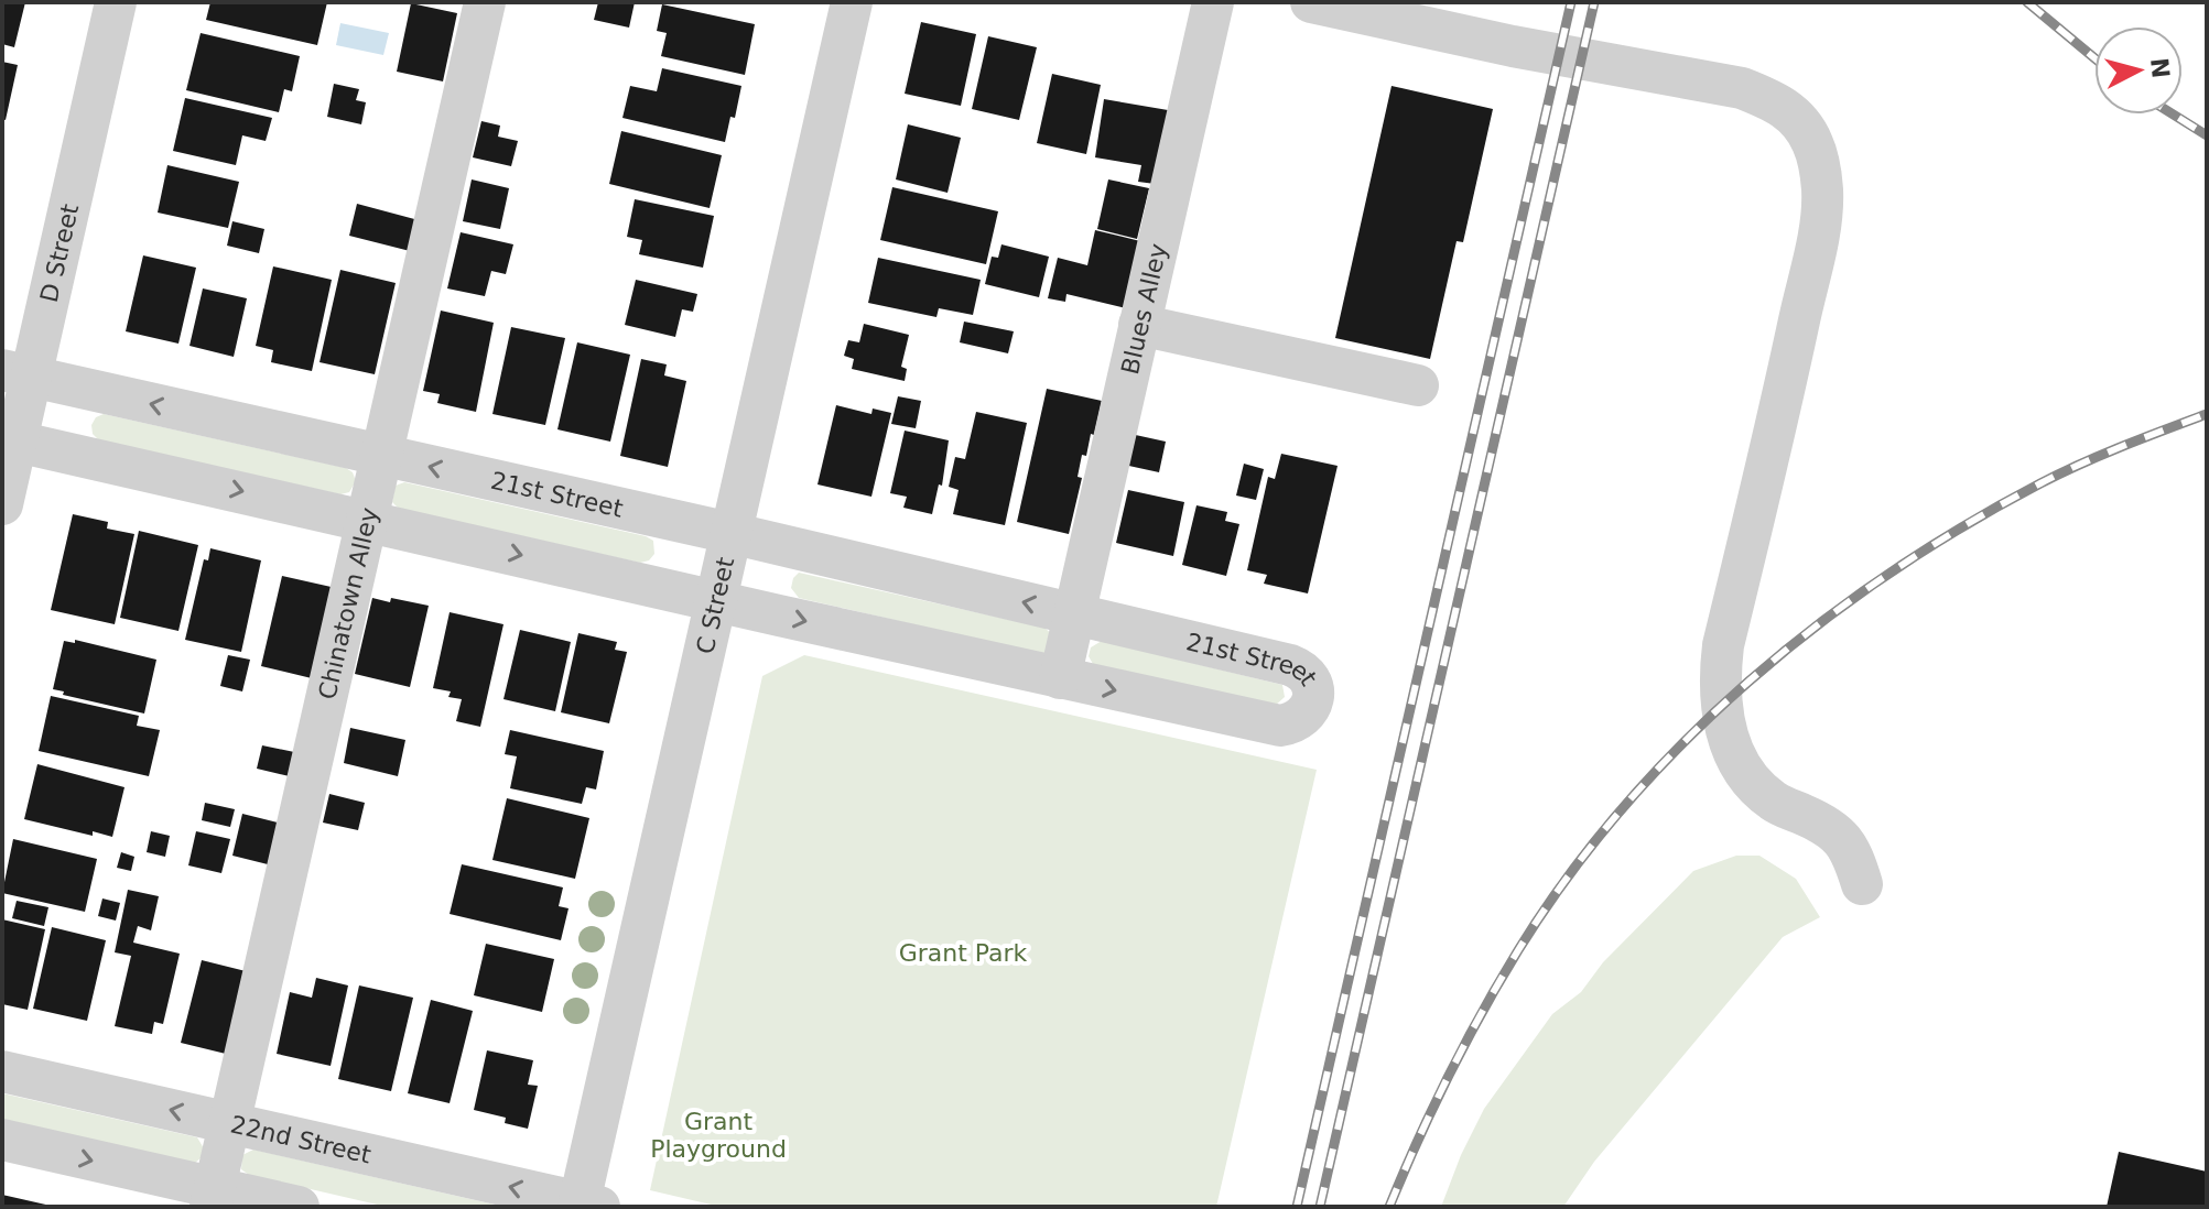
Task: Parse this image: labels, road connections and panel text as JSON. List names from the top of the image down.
{
  "streets": {
    "street": [
      "D Street",
      "Blues Alley",
      "21st Street",
      "Chinatown Alley",
      "C Street",
      "22nd Street"
    ]
  },
  "crossings": [
    ["D Street", "21st Street"],
    ["Blues Alley", "21st Street"],
    ["21st Street", "Chinatown Alley"],
    ["21st Street", "C Street"],
    ["Chinatown Alley", "22nd Street"],
    ["C Street", "22nd Street"]
  ],
  "parks": ["Grant Park", "Grant Playground"],
  "north": "right"
}
